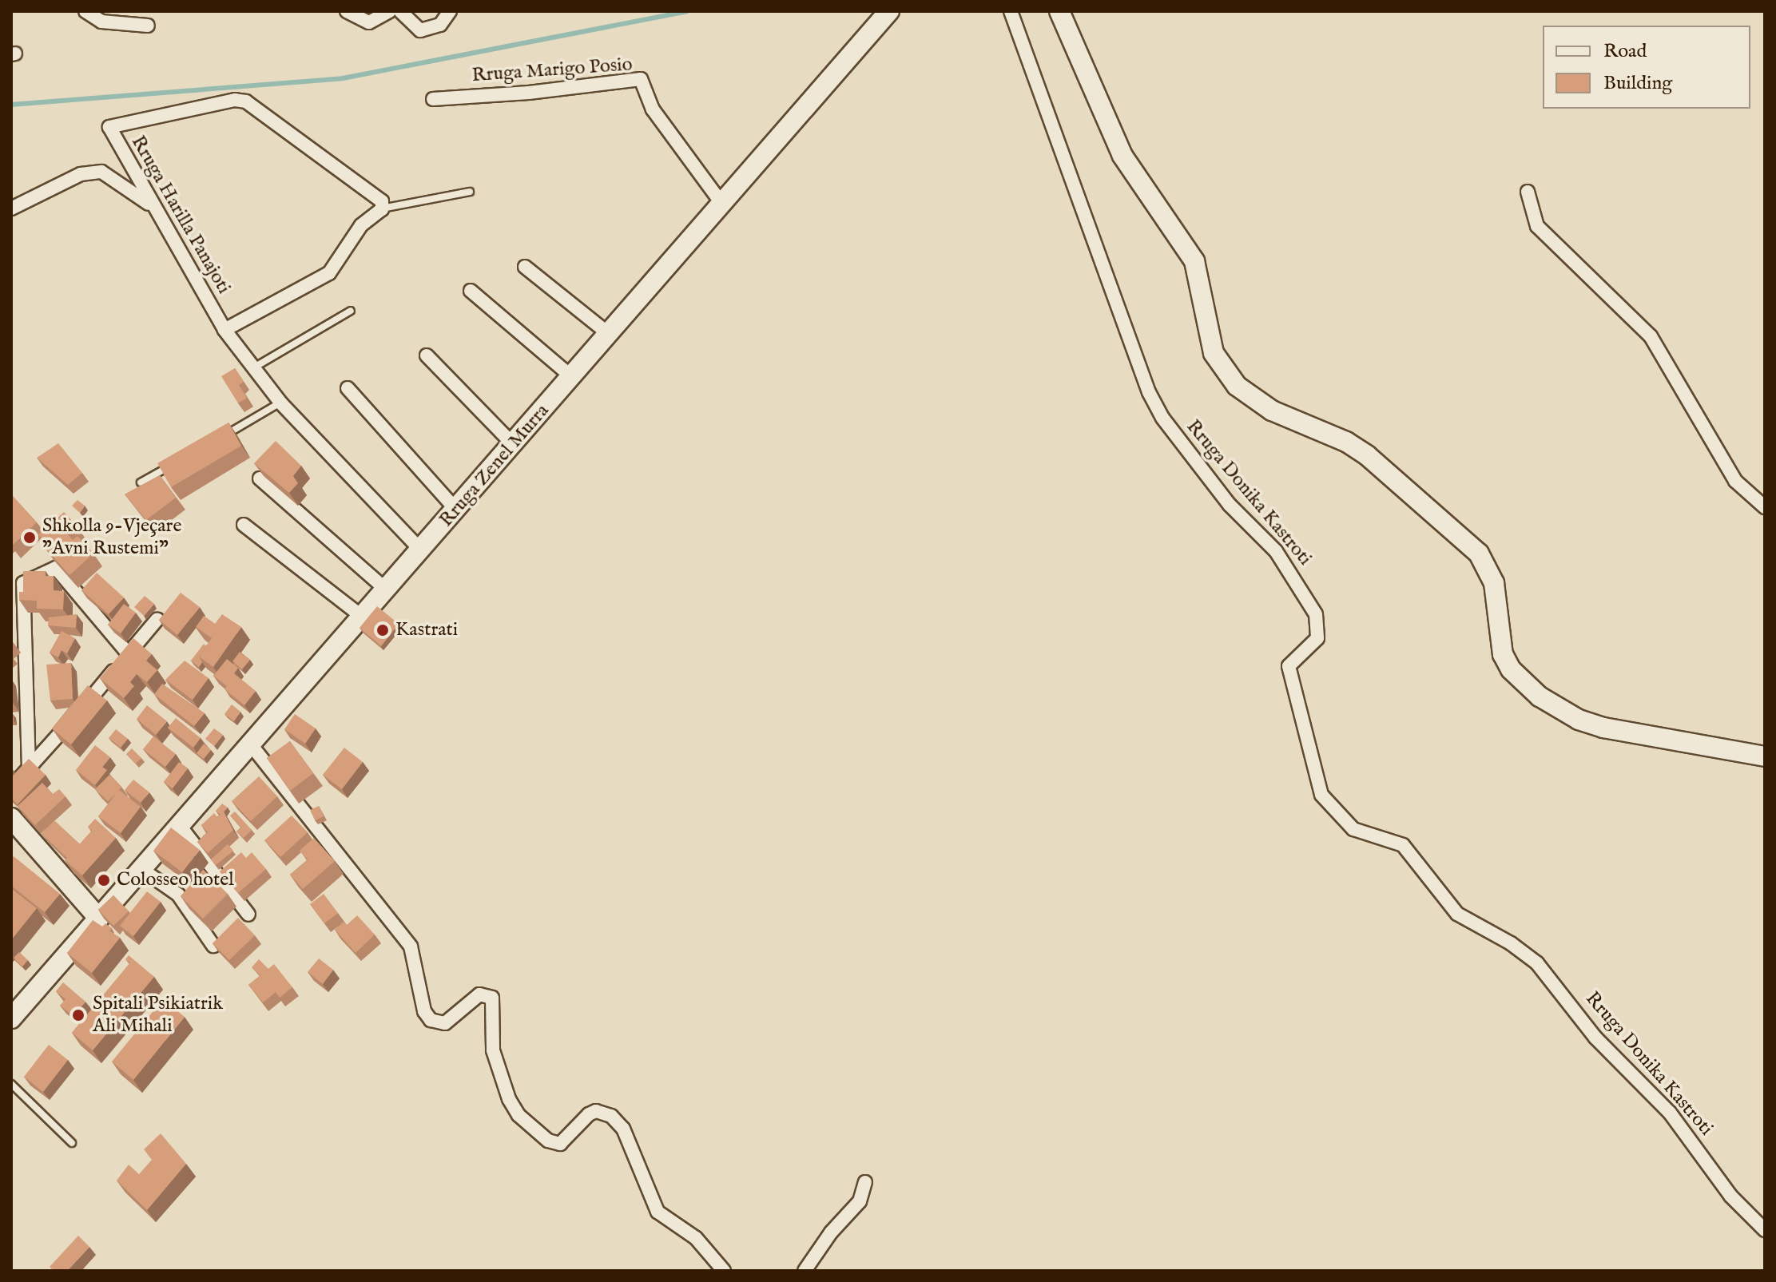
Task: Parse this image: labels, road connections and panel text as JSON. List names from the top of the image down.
{
  "streets": {
    "main road": ["Rruga Zenel Murra"],
    "street": ["Rruga Marigo Posio", "Rruga Harilla Panajoti", "Rruga Donika Kastroti"]
  },
  "crossings": [
    ["Rruga Marigo Posio", "Rruga Zenel Murra"],
    ["Rruga Harilla Panajoti", "Rruga Zenel Murra"]
  ],
  "places": [
    "Shkolla 9-Vjeçare \"Avni Rustemi\"",
    "Kastrati",
    "Colosseo hotel",
    "Spitali Psikiatrik Ali Mihali"
  ],
  "legend": ["Road", "Building"]
}
